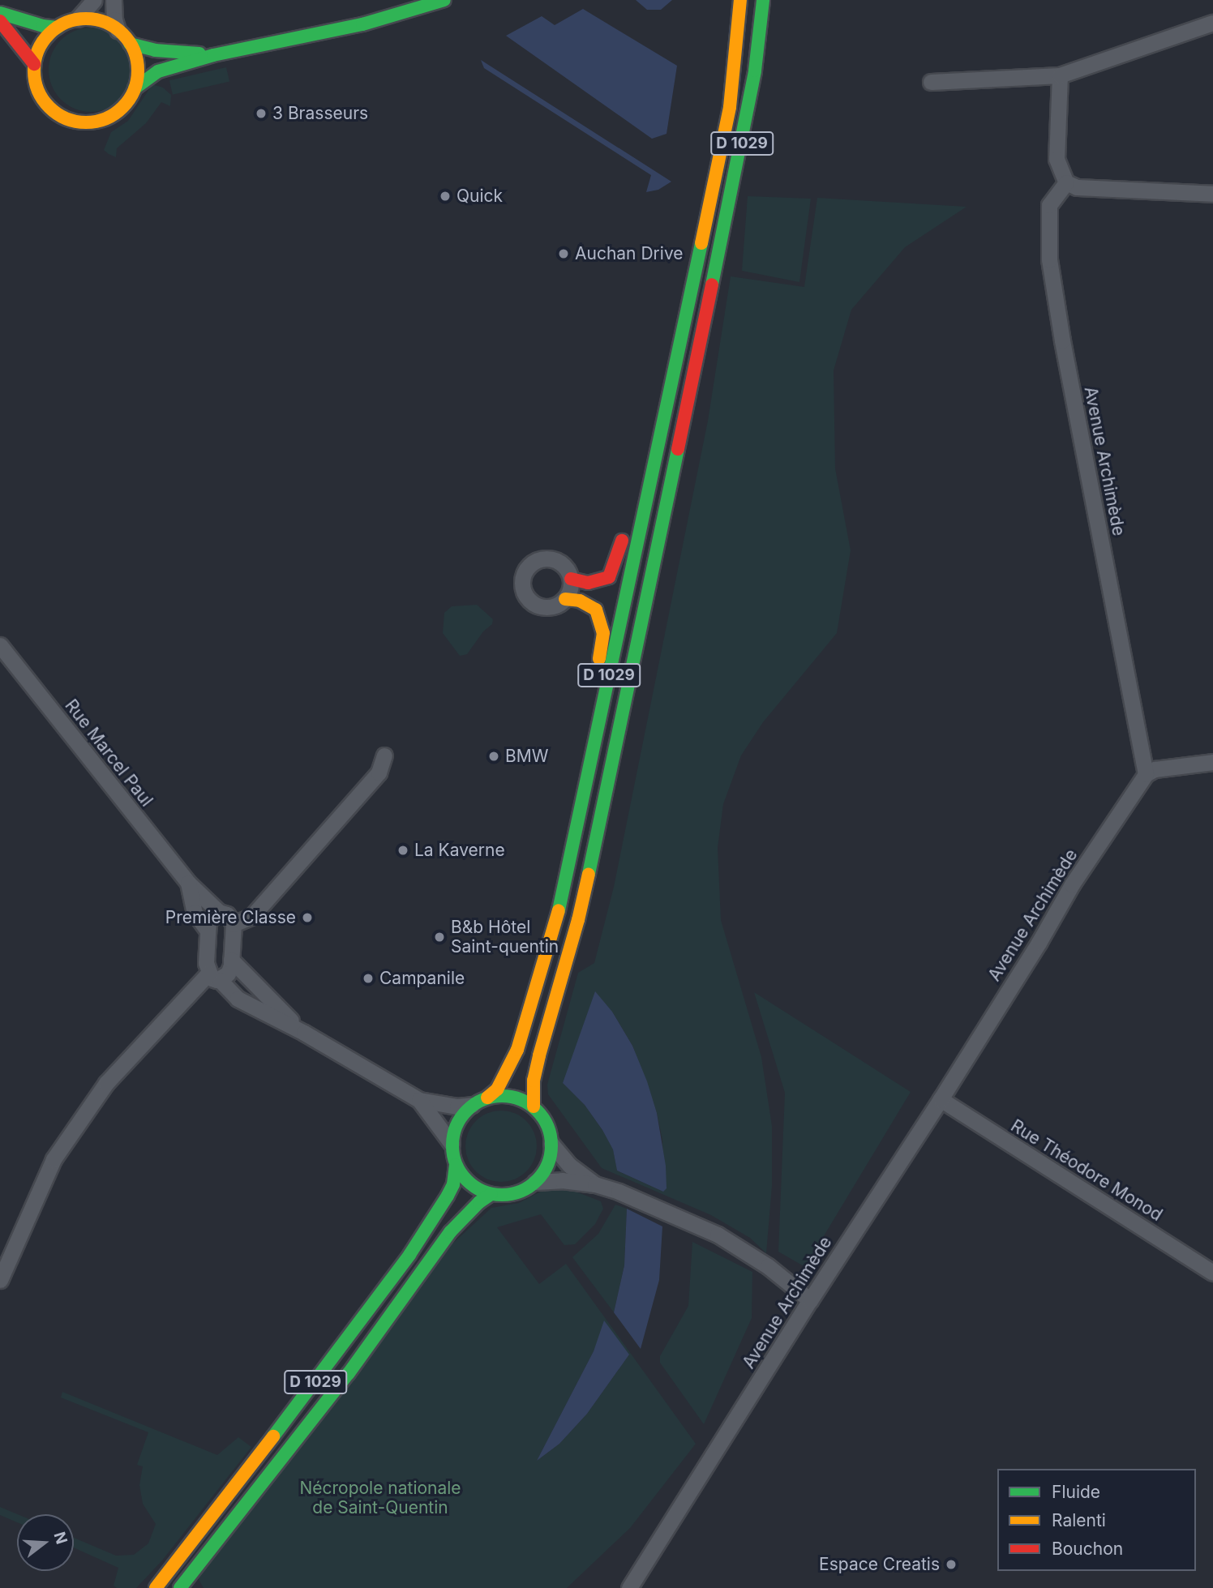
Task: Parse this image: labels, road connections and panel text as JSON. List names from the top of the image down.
{
  "streets": {
    "main road": ["D 1029"],
    "street": ["Avenue Archimède", "Rue Marcel Paul", "Rue Théodore Monod"]
  },
  "crossings": [
    ["Avenue Archimède", "Rue Théodore Monod"]
  ],
  "parks": ["Nécropole nationale de Saint-Quentin"],
  "places": [
    "3 Brasseurs",
    "Quick",
    "Auchan Drive",
    "BMW",
    "La Kaverne",
    "Première Classe",
    "B&b Hôtel Saint-quentin",
    "Campanile",
    "Espace Creatis"
  ],
  "legend": ["Fluide", "Ralenti", "Bouchon"],
  "north": "right"
}
